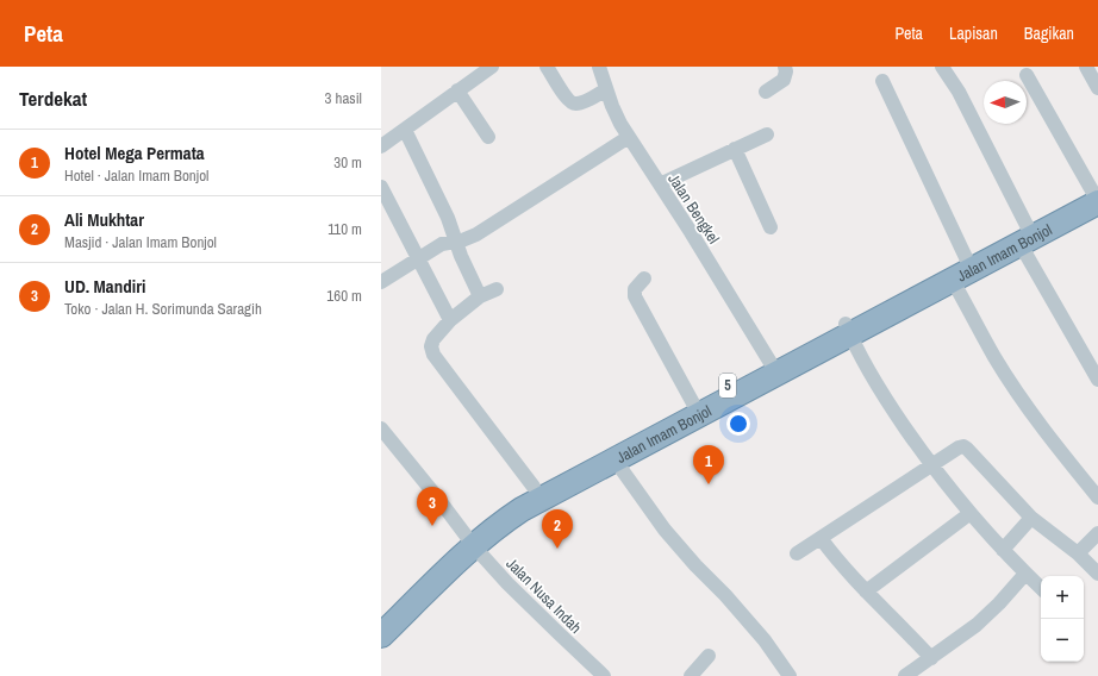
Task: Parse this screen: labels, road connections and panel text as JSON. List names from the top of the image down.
{
  "streets": {
    "highway": ["Jalan Imam Bonjol", "5"],
    "street": ["Jalan Bengkel", "Jalan Nusa Indah"]
  },
  "crossings": [
    ["Jalan Bengkel", "Jalan Imam Bonjol"],
    ["Jalan Imam Bonjol", "Jalan Nusa Indah"]
  ],
  "north": "left",
  "page": {
    "header": "Peta",
    "nav": ["Peta", "Lapisan", "Bagikan"],
    "heading": ["Terdekat", "3 hasil"],
    "list": [
      {
        "mark": "1",
        "name": "Hotel Mega Permata",
        "note": "Hotel · Jalan Imam Bonjol",
        "value": "30 m"
      },
      {
        "mark": "2",
        "name": "Ali Mukhtar",
        "note": "Masjid · Jalan Imam Bonjol",
        "value": "110 m"
      },
      {
        "mark": "3",
        "name": "UD. Mandiri",
        "note": "Toko · Jalan H. Sorimunda Saragih",
        "value": "160 m"
      }
    ],
    "pins": ["1", "3", "2"],
    "map_buttons": ["+", "−"]
  }
}
